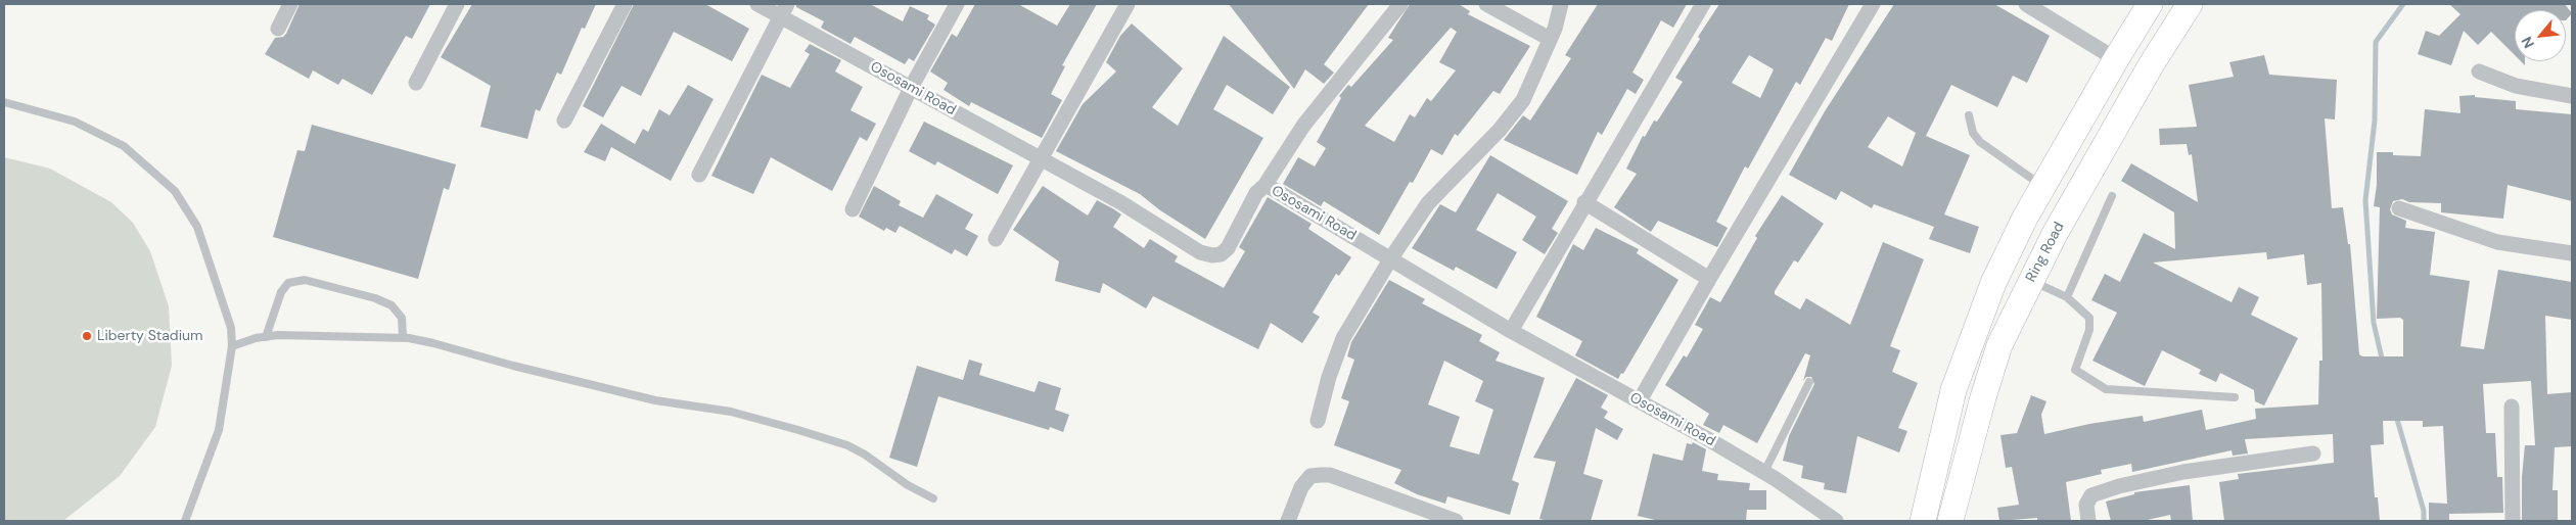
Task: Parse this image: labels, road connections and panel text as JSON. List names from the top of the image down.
{
  "streets": {
    "main road": ["Ring Road"],
    "street": ["Ososami Road"]
  },
  "places": ["Liberty Stadium"],
  "north": "bottom left"
}
